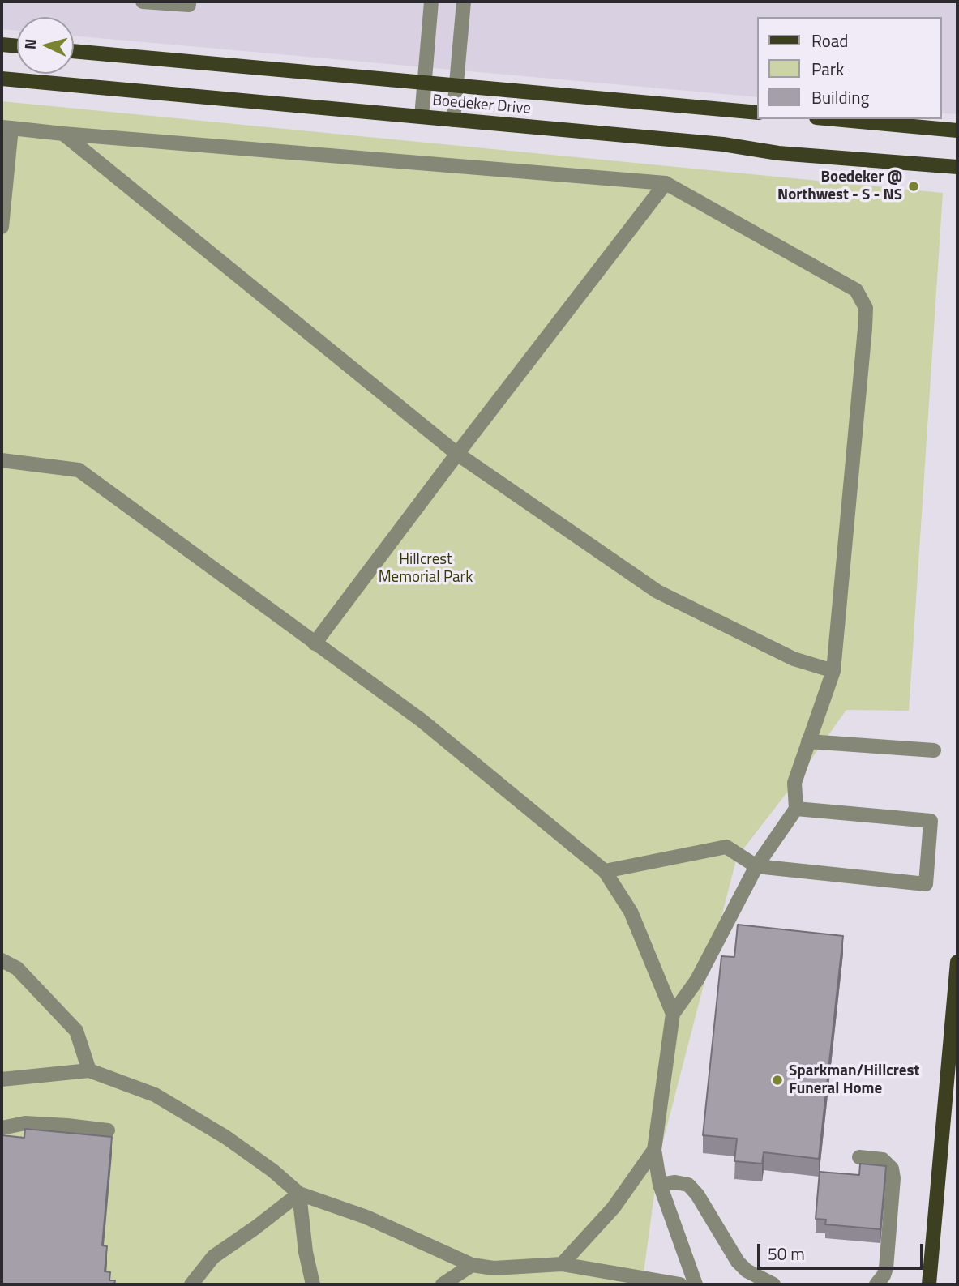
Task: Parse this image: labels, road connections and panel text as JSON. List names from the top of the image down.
{
  "streets": {
    "main road": ["Boedeker Drive"]
  },
  "parks": ["Hillcrest Memorial Park"],
  "places": ["Boedeker @ Northwest - S - NS", "Sparkman/Hillcrest Funeral Home"],
  "legend": ["Road", "Park", "Building"],
  "scale_bar": "50 m",
  "north": "left"
}
